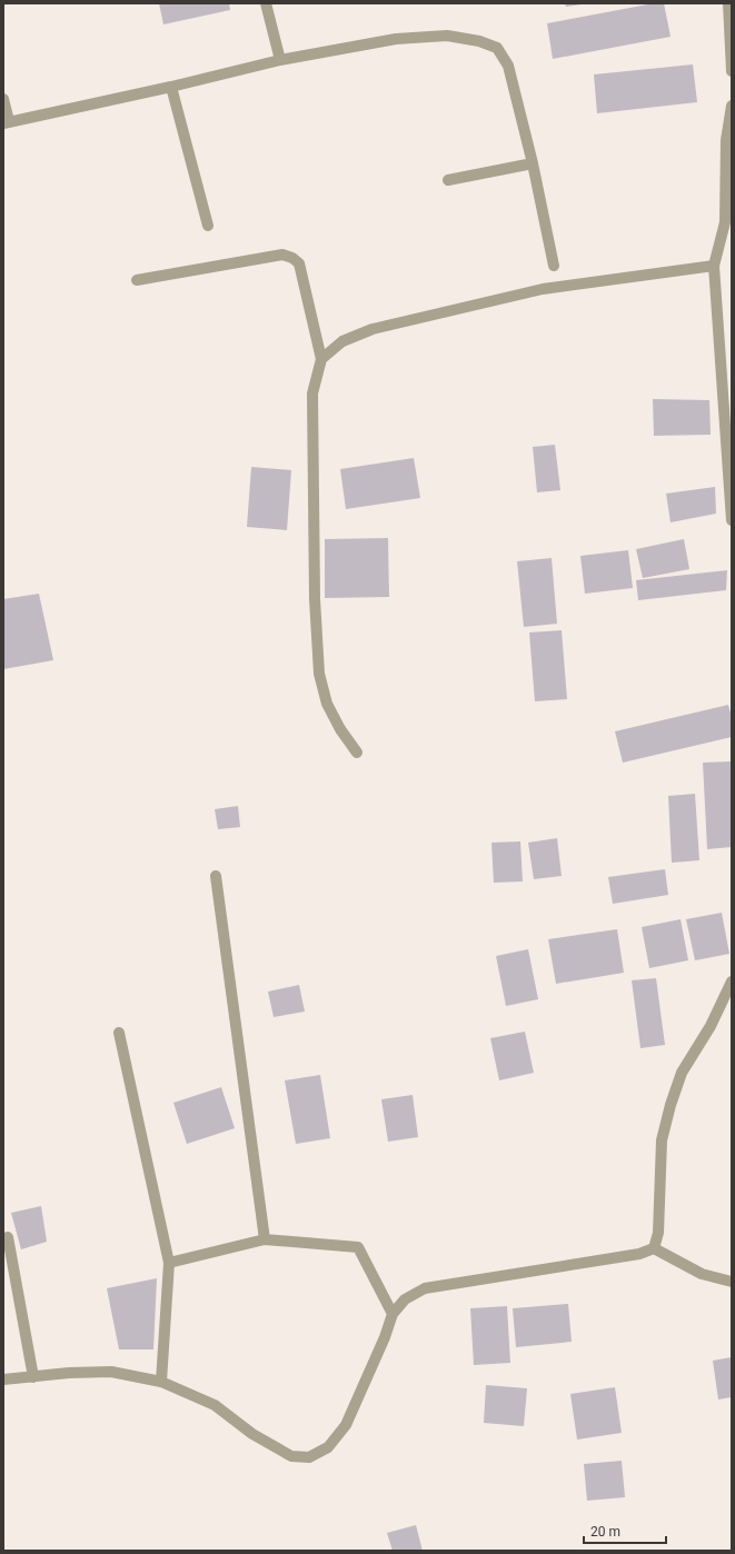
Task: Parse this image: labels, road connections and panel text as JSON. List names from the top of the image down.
{
  "scale_bar": "20 m"
}
